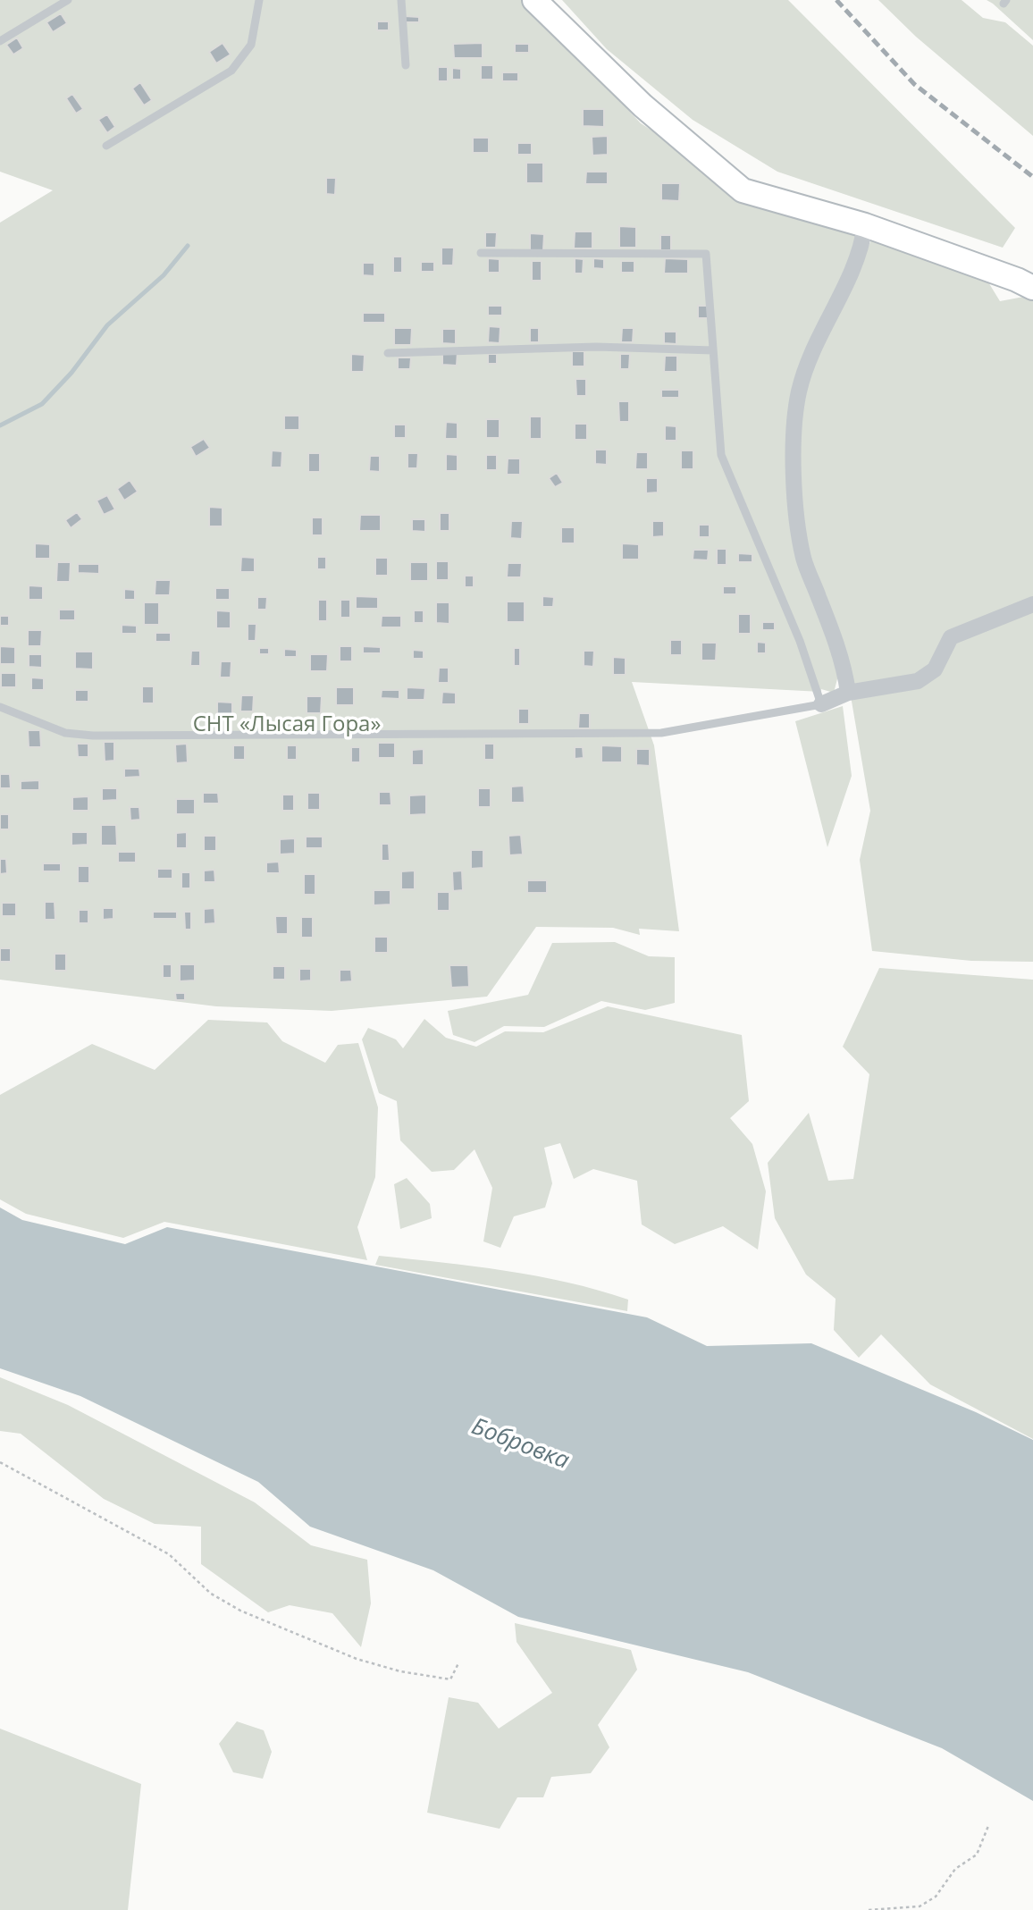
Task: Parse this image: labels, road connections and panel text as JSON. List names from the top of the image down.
{
  "water": ["Бобровка"],
  "parks": ["СНТ «Лысая Гора»"]
}
